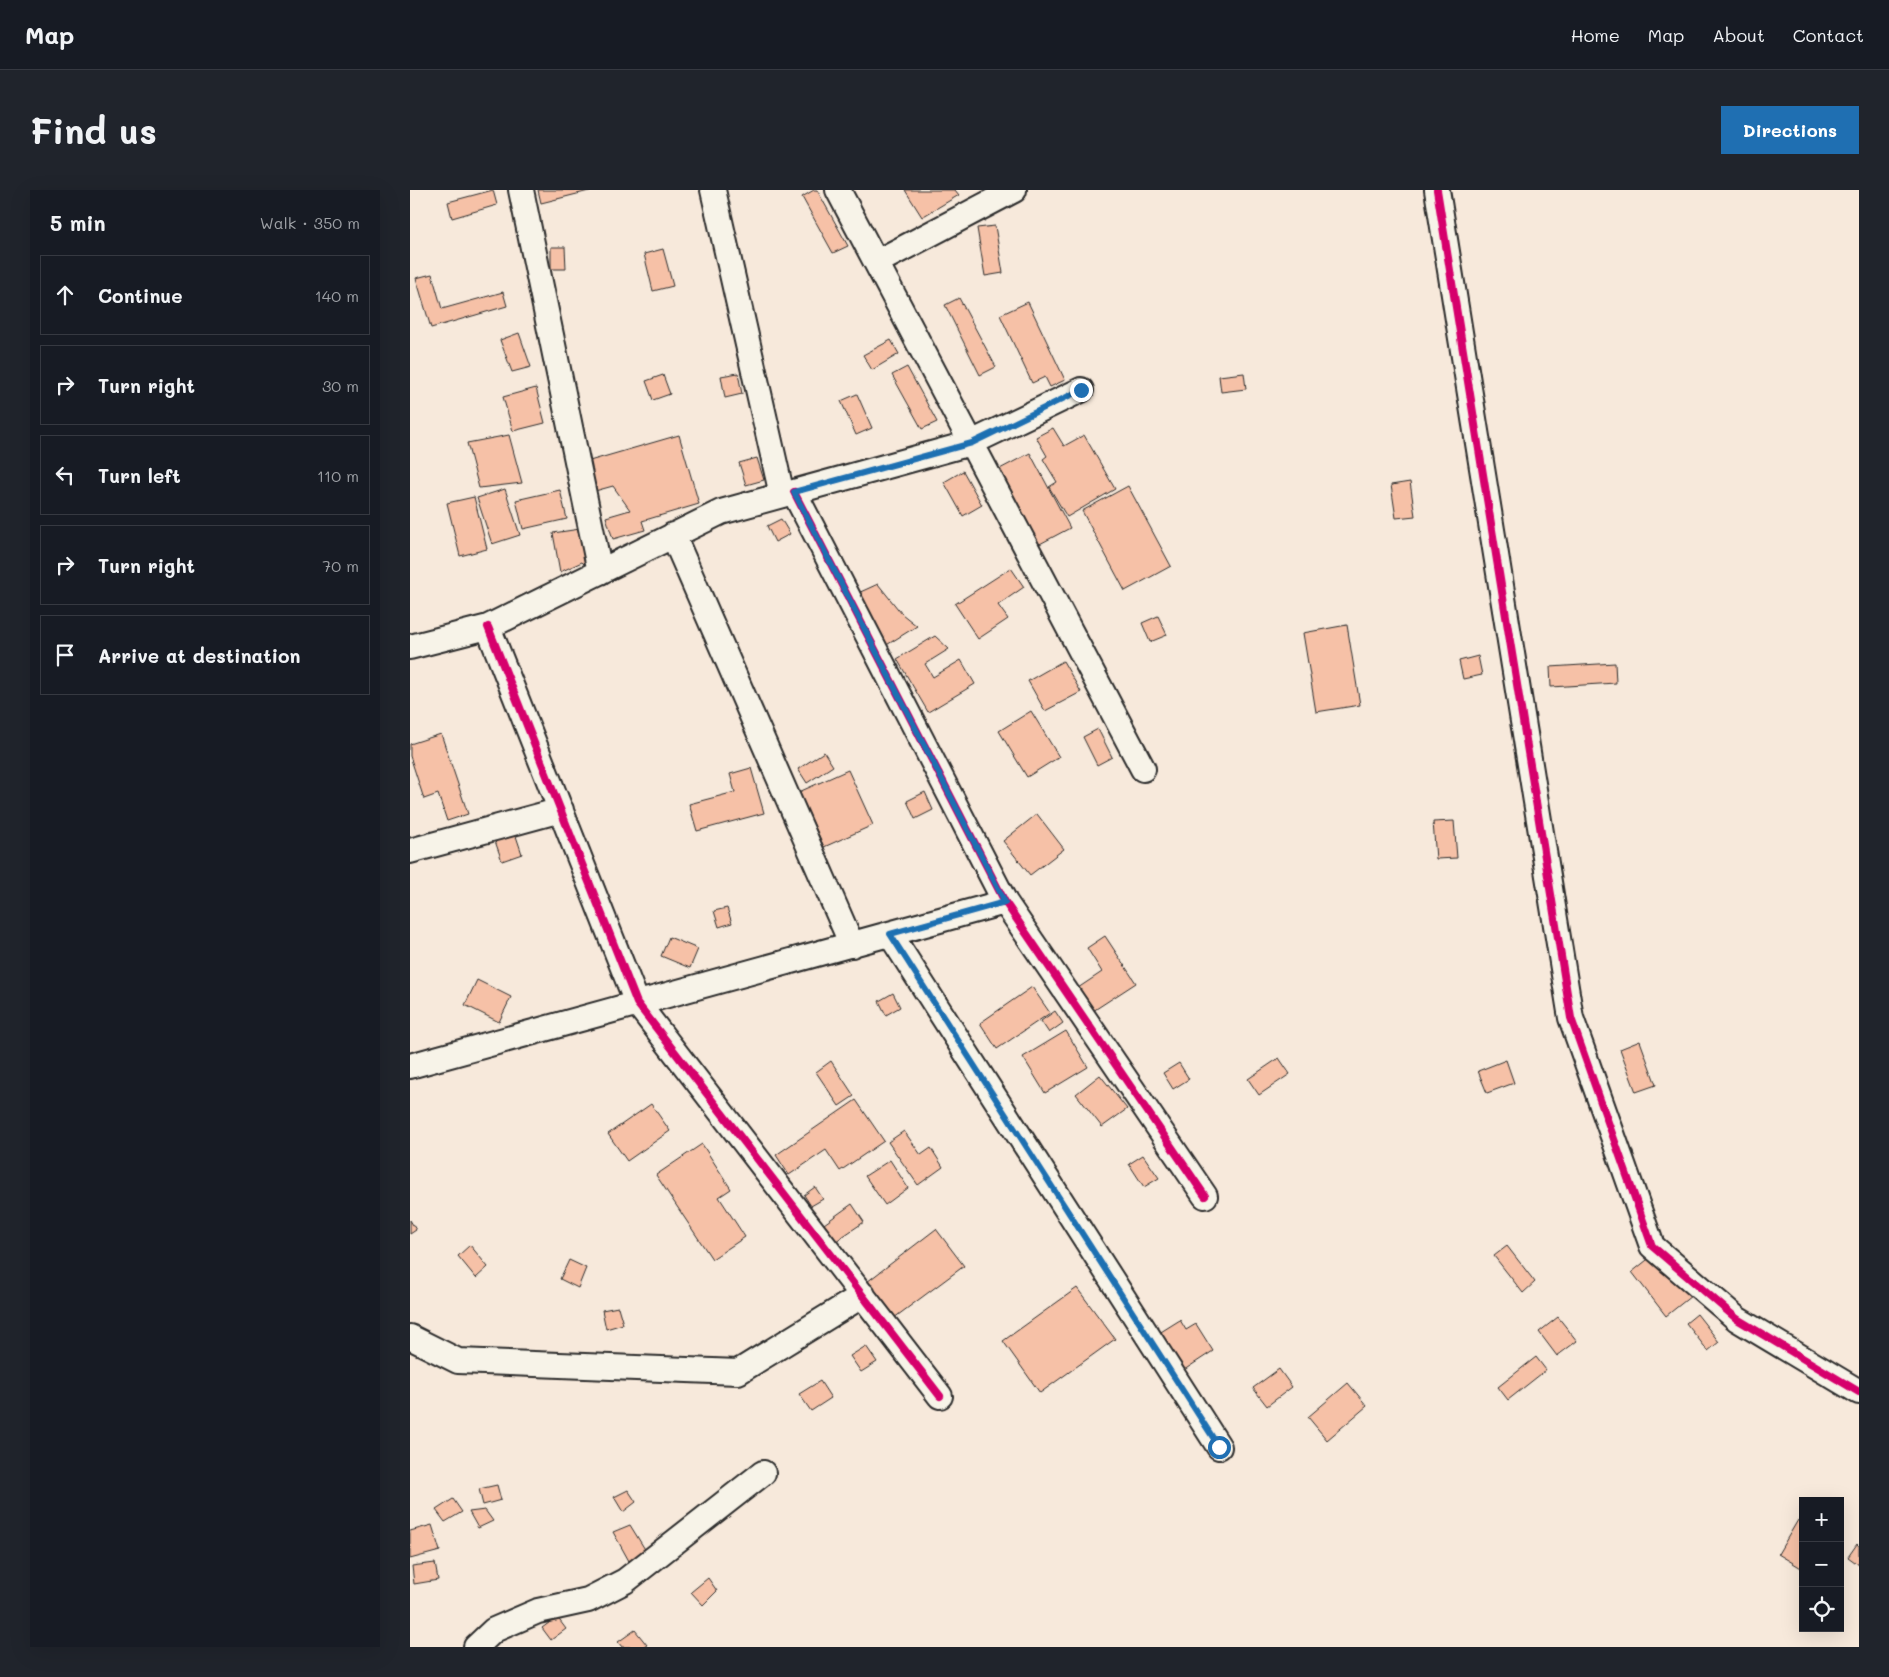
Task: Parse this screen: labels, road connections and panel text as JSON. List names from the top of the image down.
{
  "page": {
    "header": "Map",
    "nav": [
      "Home",
      "Map",
      "About",
      "Contact"
    ],
    "buttons": "Directions",
    "title": "Find us",
    "heading": ["5 min", "Walk · 350 m"],
    "list": [
      ["Continue", "140 m"],
      ["Turn right", "30 m"],
      ["Turn left", "110 m"],
      ["Turn right", "70 m"],
      "Arrive at destination"
    ],
    "map_buttons": ["+", "−"]
  }
}
